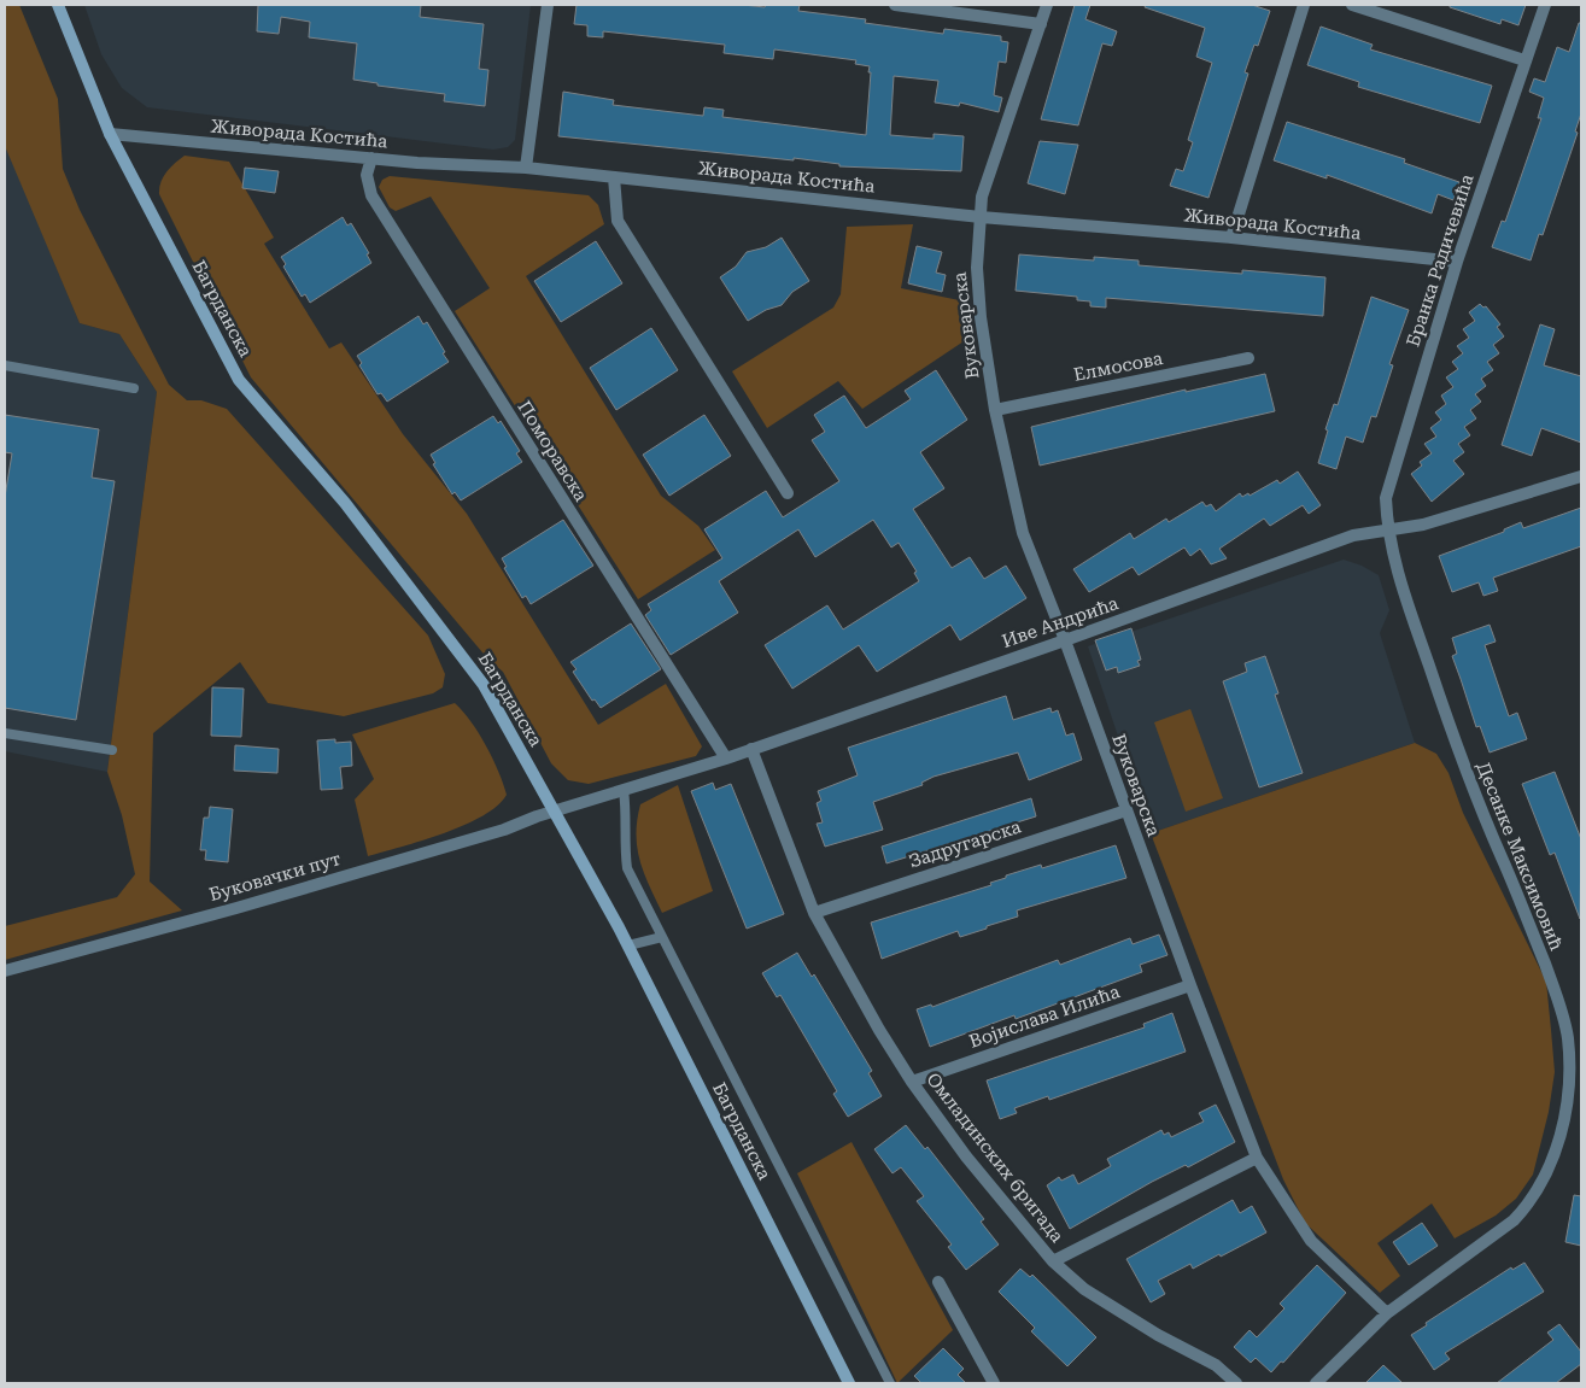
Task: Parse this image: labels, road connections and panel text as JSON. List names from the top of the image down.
{
  "streets": {
    "main road": ["Багрданска"],
    "street": [
      "Живорада Костића",
      "Бранка Радичевића",
      "Вуковарска",
      "Елмосова",
      "Поморавска",
      "Иве Андрића",
      "Задругарска",
      "Десанке Максимовић",
      "Буковачки пут",
      "Војислава Илића",
      "Омладинских бригада"
    ]
  },
  "crossings": [
    ["Живорада Костића", "Бранка Радичевића"],
    ["Живорада Костића", "Багрданска"],
    ["Живорада Костића", "Вуковарска"],
    ["Живорада Костића", "Поморавска"],
    ["Бранка Радичевића", "Иве Андрића"],
    ["Бранка Радичевића", "Десанке Максимовић"],
    ["Багрданска", "Иве Андрића"],
    ["Багрданска", "Буковачки пут"],
    ["Вуковарска", "Елмосова"],
    ["Вуковарска", "Иве Андрића"],
    ["Вуковарска", "Задругарска"],
    ["Вуковарска", "Десанке Максимовић"],
    ["Вуковарска", "Војислава Илића"],
    ["Поморавска", "Иве Андрића"],
    ["Иве Андрића", "Десанке Максимовић"],
    ["Иве Андрића", "Буковачки пут"],
    ["Иве Андрића", "Омладинских бригада"],
    ["Задругарска", "Омладинских бригада"],
    ["Војислава Илића", "Омладинских бригада"]
  ]
}
